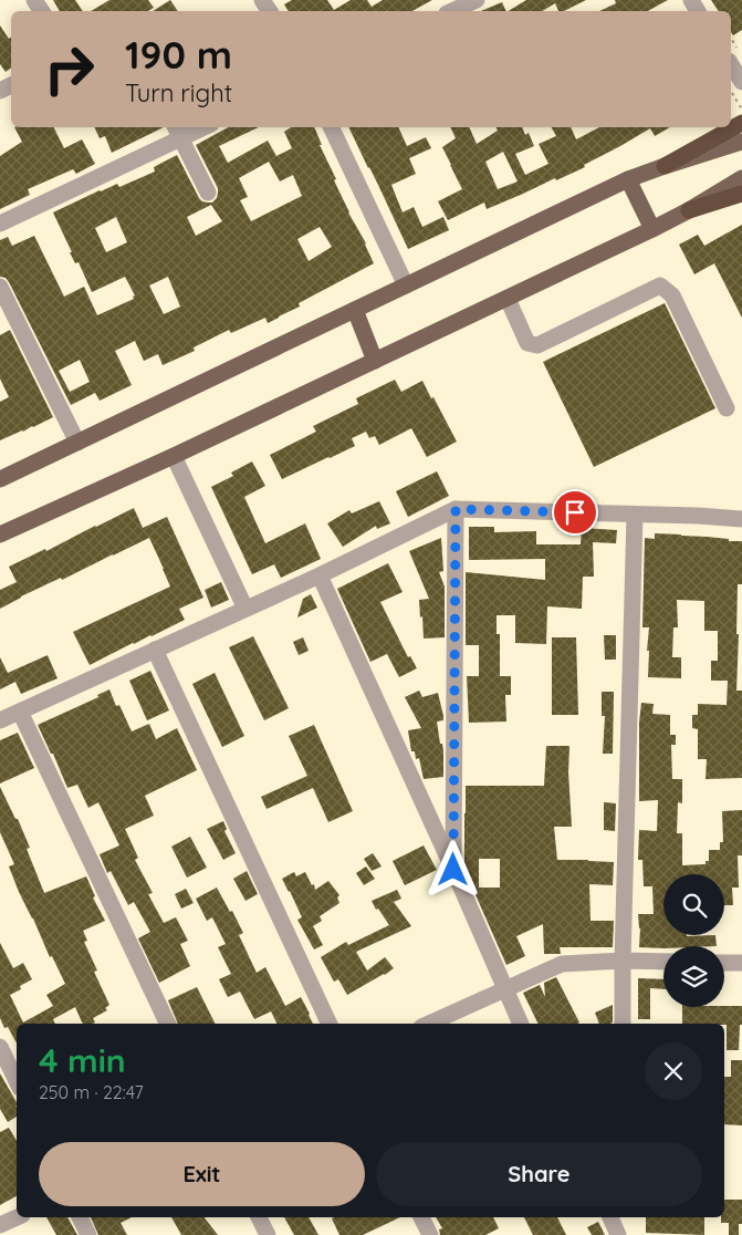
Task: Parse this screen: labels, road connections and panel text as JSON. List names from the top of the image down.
{
  "page": {
    "turn": ["190 m", "Turn right"],
    "heading": ["4 min", "250 m · 22:47"],
    "buttons": ["Exit", "Share"]
  }
}
